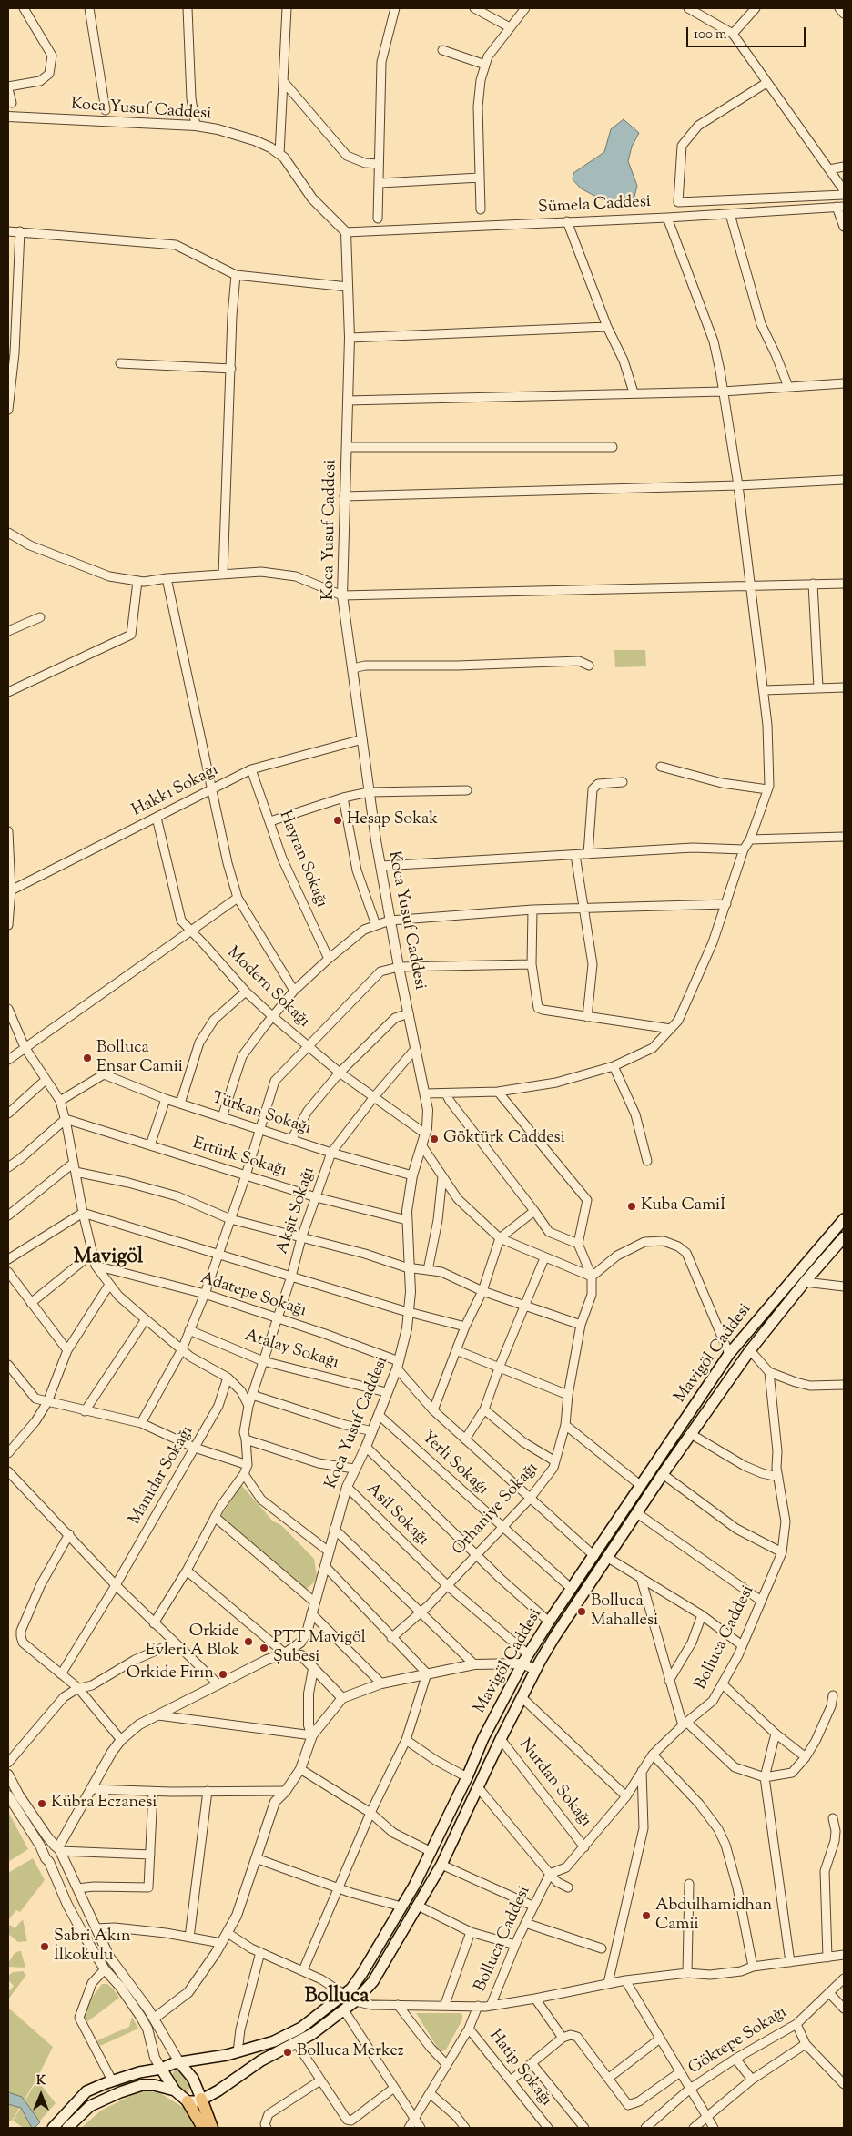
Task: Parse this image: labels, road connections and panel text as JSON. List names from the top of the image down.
{
  "streets": {
    "main road": ["Mavigöl Caddesi"],
    "street": [
      "Koca Yusuf Caddesi",
      "Sümela Caddesi",
      "Hakkı Sokağı",
      "Hayran Sokağı",
      "Modern Sokağı",
      "Türkan Sokağı",
      "Ertürk Sokağı",
      "Akşit Sokağı",
      "Adatepe Sokağı",
      "Atalay Sokağı",
      "Yerli Sokağı",
      "Manidar Sokağı",
      "Orhaniye Sokağı",
      "Asil Sokağı",
      "Bolluca Caddesi",
      "Nurdan Sokağı",
      "Göktepe Sokağı",
      "Hatip Sokağı"
    ]
  },
  "crossings": [
    ["Koca Yusuf Caddesi", "Sümela Caddesi"],
    ["Koca Yusuf Caddesi", "Hakkı Sokağı"],
    ["Koca Yusuf Caddesi", "Modern Sokağı"],
    ["Koca Yusuf Caddesi", "Türkan Sokağı"],
    ["Koca Yusuf Caddesi", "Ertürk Sokağı"],
    ["Koca Yusuf Caddesi", "Akşit Sokağı"],
    ["Koca Yusuf Caddesi", "Adatepe Sokağı"],
    ["Koca Yusuf Caddesi", "Atalay Sokağı"],
    ["Koca Yusuf Caddesi", "Yerli Sokağı"],
    ["Koca Yusuf Caddesi", "Asil Sokağı"],
    ["Hakkı Sokağı", "Hayran Sokağı"],
    ["Hakkı Sokağı", "Modern Sokağı"],
    ["Modern Sokağı", "Akşit Sokağı"],
    ["Türkan Sokağı", "Akşit Sokağı"],
    ["Ertürk Sokağı", "Akşit Sokağı"],
    ["Akşit Sokağı", "Adatepe Sokağı"],
    ["Akşit Sokağı", "Atalay Sokağı"],
    ["Mavigöl Caddesi", "Yerli Sokağı"],
    ["Mavigöl Caddesi", "Asil Sokağı"],
    ["Mavigöl Caddesi", "Nurdan Sokağı"],
    ["Yerli Sokağı", "Orhaniye Sokağı"],
    ["Orhaniye Sokağı", "Asil Sokağı"],
    ["Bolluca Caddesi", "Nurdan Sokağı"]
  ],
  "districts": ["Mavigöl", "Bolluca"],
  "places": [
    "Hesap Sokak",
    "Bolluca Ensar Camii",
    "Göktürk Caddesi",
    "Kuba Camiİ",
    "Bolluca Mahallesi",
    "Orkide Evleri A Blok",
    "PTT Mavigöl Şubesi",
    "Orkide Fırın",
    "Kübra Eczanesi",
    "Abdulhamidhan Camii",
    "Sabri Akın İlkokulu",
    "Bolluca Merkez"
  ],
  "scale_bar": "100 m",
  "north": "top"
}
